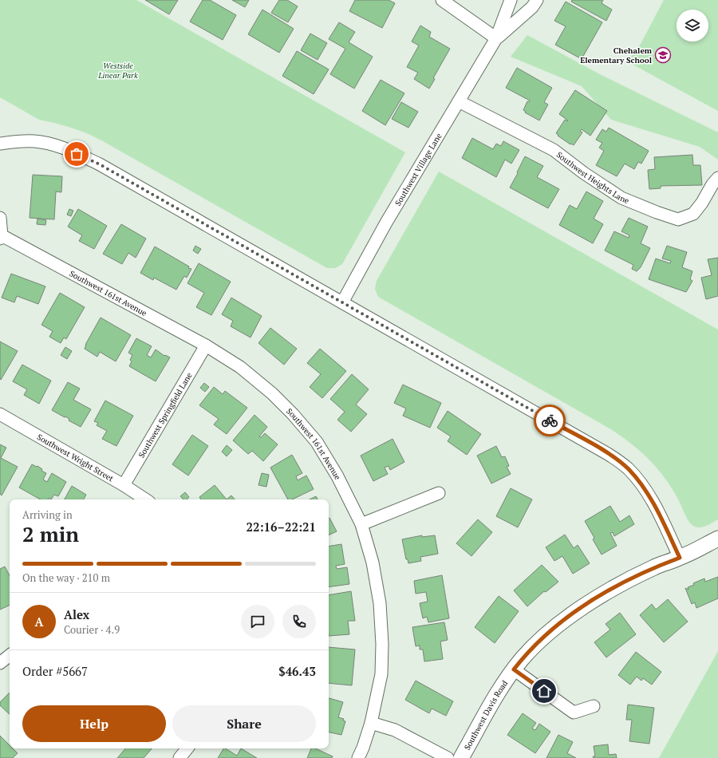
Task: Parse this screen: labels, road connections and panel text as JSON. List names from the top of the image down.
{
  "streets": {
    "street": [
      "Southwest Village Lane",
      "Southwest Heights Lane",
      "Southwest 161st Avenue",
      "Southwest Springfield Lane",
      "Southwest Wright Street",
      "Southwest Davis Road"
    ]
  },
  "crossings": [
    ["Southwest Village Lane", "Southwest Heights Lane"],
    ["Southwest 161st Avenue", "Southwest Springfield Lane"],
    ["Southwest Springfield Lane", "Southwest Wright Street"]
  ],
  "parks": ["Westside Linear Park"],
  "places": {
    "school or university": ["Chehalem Elementary School"]
  },
  "page": {
    "heading": ["2 min", "Arriving in", "22:16–22:21"],
    "panel": [
      "Alex",
      "Courier · 4.9",
      "Order #5667",
      "$46.43"
    ],
    "bar": "On the way · 210 m",
    "round": "A",
    "buttons": ["Help", "Share"]
  }
}
